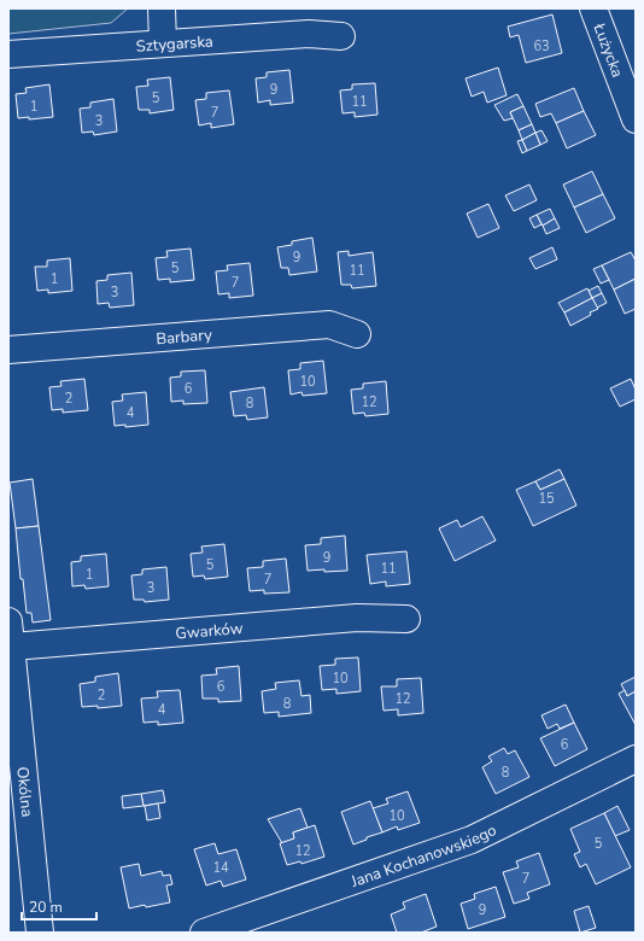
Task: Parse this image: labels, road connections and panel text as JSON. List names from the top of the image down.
{
  "streets": {
    "street": [
      "Sztygarska",
      "Łużycka",
      "Barbary",
      "Gwarków",
      "Okólna",
      "Jana Kochanowskiego"
    ]
  },
  "crossings": [
    ["Gwarków", "Okólna"]
  ],
  "house_numbers": [
    "63",
    "9",
    "5",
    "11",
    "1",
    "7",
    "3",
    "9",
    "5",
    "11",
    "1",
    "7",
    "3",
    "10",
    "6",
    "2",
    "12",
    "8",
    "4",
    "15",
    "9",
    "5",
    "11",
    "1",
    "7",
    "3",
    "10",
    "6",
    "2",
    "12",
    "8",
    "4",
    "6",
    "8",
    "10",
    "5",
    "12",
    "14",
    "7",
    "9"
  ],
  "scale_bar": "20 m"
}
